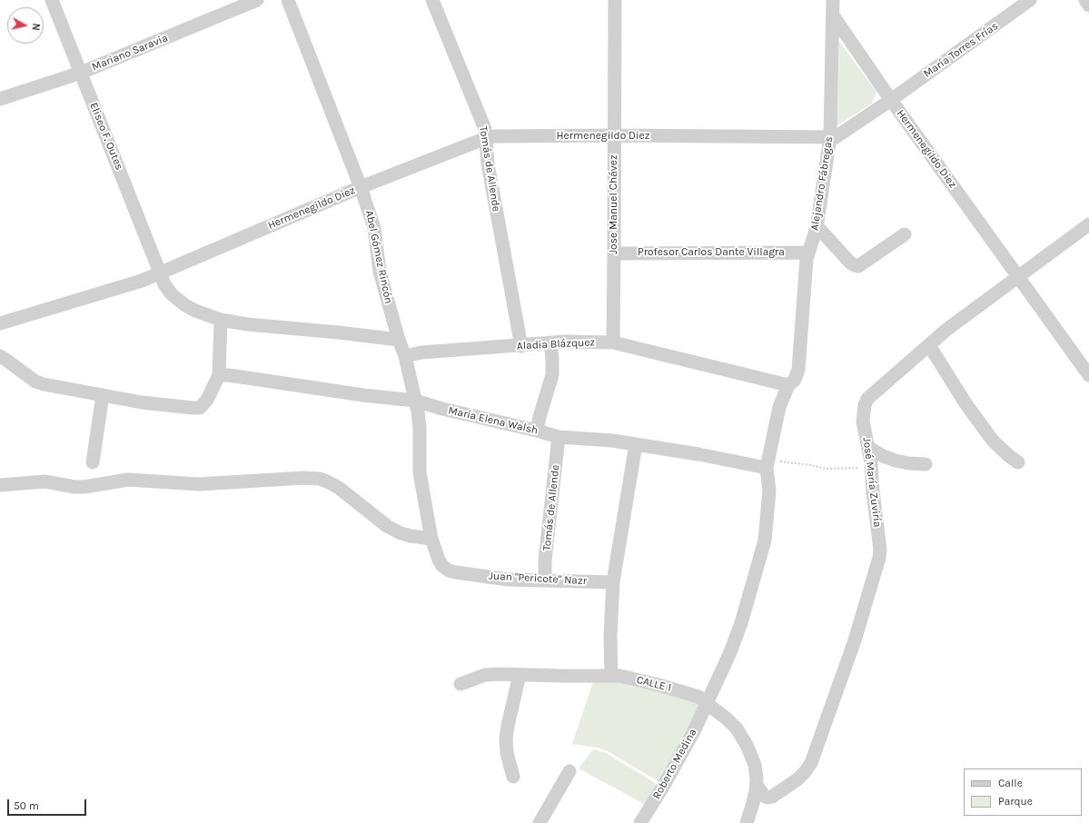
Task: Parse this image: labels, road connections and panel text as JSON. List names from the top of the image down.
{
  "streets": {
    "street": [
      "María Torres Frías",
      "Mariano Saravia",
      "Eliseo F. Outes",
      "Hermenegildo Diez",
      "Tomás de Allende",
      "Alejandro Fábregas",
      "Jose Manuel Chávez",
      "Profesor Carlos Dante Villagra",
      "Abel Gómez Rincón",
      "Aladia Blázquez",
      "María Elena Walsh",
      "José María Zuviría",
      "Juan \"Pericote\" Nazr",
      "CALLE 1",
      "Roberto Medina"
    ]
  },
  "crossings": [
    ["María Torres Frías", "Hermenegildo Diez"],
    ["Mariano Saravia", "Eliseo F. Outes"],
    ["Eliseo F. Outes", "Hermenegildo Diez"],
    ["Eliseo F. Outes", "Abel Gómez Rincón"],
    ["Hermenegildo Diez", "Tomás de Allende"],
    ["Hermenegildo Diez", "Alejandro Fábregas"],
    ["Hermenegildo Diez", "Jose Manuel Chávez"],
    ["Hermenegildo Diez", "Abel Gómez Rincón"],
    ["Hermenegildo Diez", "José María Zuviría"],
    ["Tomás de Allende", "Aladia Blázquez"],
    ["Tomás de Allende", "María Elena Walsh"],
    ["Tomás de Allende", "Juan \"Pericote\" Nazr"],
    ["Alejandro Fábregas", "Profesor Carlos Dante Villagra"],
    ["Alejandro Fábregas", "Aladia Blázquez"],
    ["Alejandro Fábregas", "María Elena Walsh"],
    ["Alejandro Fábregas", "Roberto Medina"],
    ["Jose Manuel Chávez", "Profesor Carlos Dante Villagra"],
    ["Jose Manuel Chávez", "Aladia Blázquez"],
    ["Abel Gómez Rincón", "Aladia Blázquez"],
    ["Abel Gómez Rincón", "María Elena Walsh"],
    ["Abel Gómez Rincón", "Juan \"Pericote\" Nazr"],
    ["María Elena Walsh", "Roberto Medina"],
    ["José María Zuviría", "CALLE 1"],
    ["CALLE 1", "Roberto Medina"]
  ],
  "legend": ["Calle", "Parque"],
  "scale_bar": "50 m",
  "north": "right"
}
